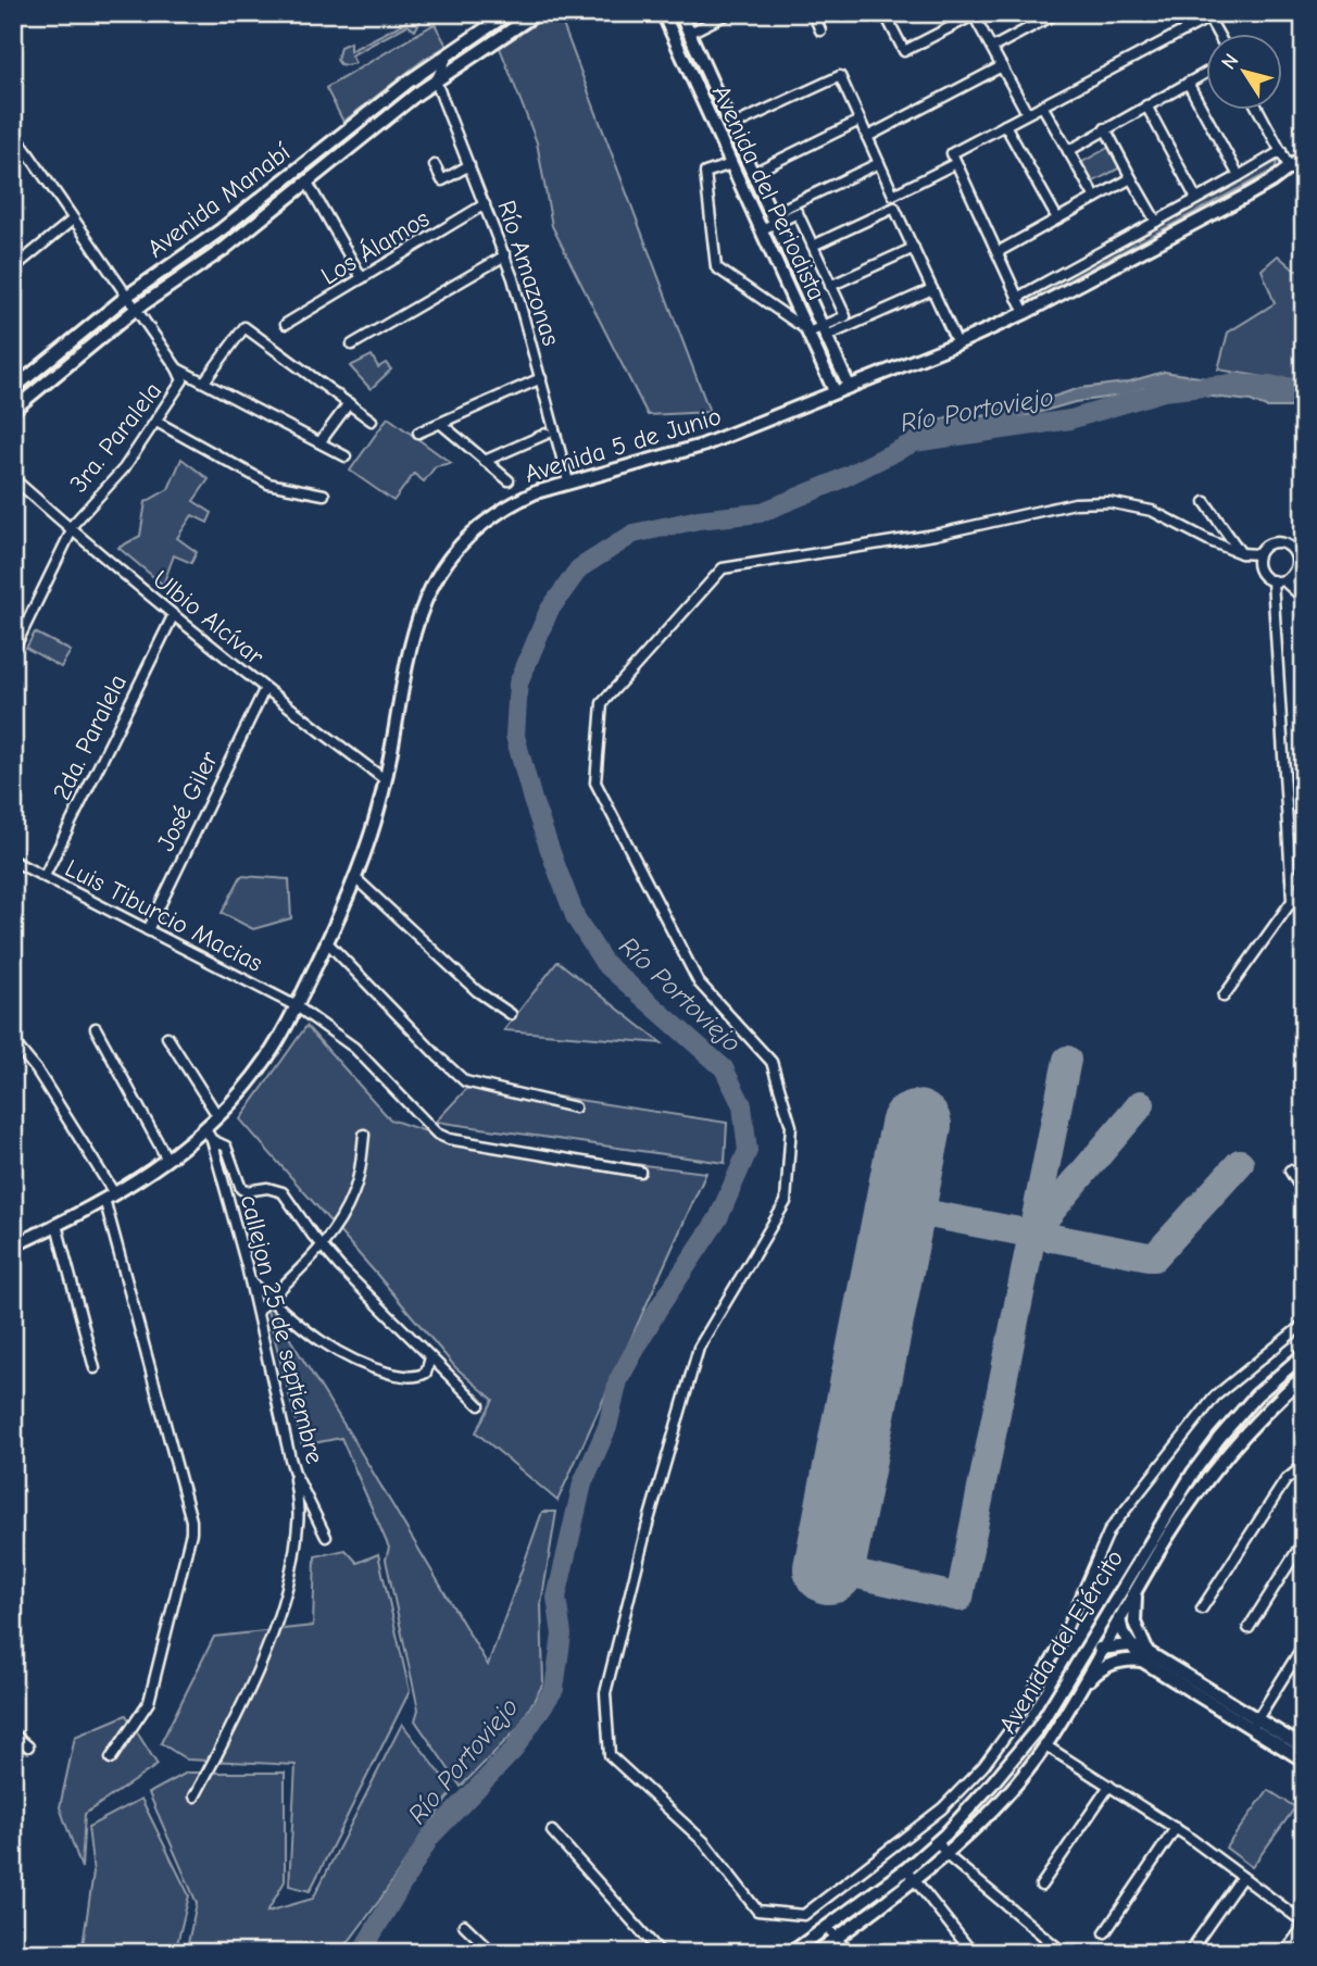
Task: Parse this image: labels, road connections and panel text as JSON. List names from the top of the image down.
{
  "streets": {
    "street": [
      "Avenida del Periodista",
      "Avenida Manabí",
      "Los Álamos",
      "Río Amazonas",
      "3ra. Paralela",
      "Avenida 5 de Junio",
      "Ulbio Alcívar",
      "2da. Paralela",
      "José Giler",
      "Luis Tiburcio Macias",
      "callejon 25 de septiembre",
      "Avenida del Ejército"
    ]
  },
  "crossings": [
    ["Avenida del Periodista", "Avenida 5 de Junio"],
    ["Avenida Manabí", "Río Amazonas"],
    ["Los Álamos", "Río Amazonas"],
    ["Río Amazonas", "Avenida 5 de Junio"],
    ["3ra. Paralela", "Ulbio Alcívar"],
    ["Avenida 5 de Junio", "Ulbio Alcívar"],
    ["Avenida 5 de Junio", "Luis Tiburcio Macias"],
    ["Avenida 5 de Junio", "callejon 25 de septiembre"],
    ["Ulbio Alcívar", "2da. Paralela"],
    ["Ulbio Alcívar", "José Giler"],
    ["2da. Paralela", "Luis Tiburcio Macias"],
    ["José Giler", "Luis Tiburcio Macias"]
  ],
  "water": ["Río Portoviejo"],
  "north": "top left"
}
